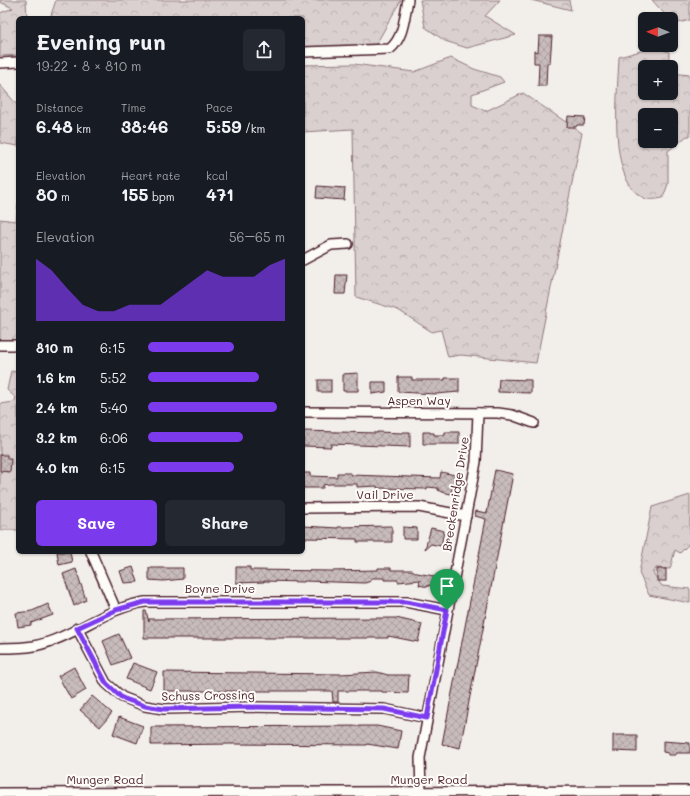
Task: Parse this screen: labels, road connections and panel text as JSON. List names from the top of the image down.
{
  "streets": {
    "street": [
      "Aspen Way",
      "Breckenridge Drive",
      "Vail Drive",
      "Boyne Drive",
      "Schuss Crossing",
      "Munger Road"
    ]
  },
  "crossings": [
    ["Aspen Way", "Breckenridge Drive"],
    ["Breckenridge Drive", "Vail Drive"],
    ["Breckenridge Drive", "Boyne Drive"],
    ["Breckenridge Drive", "Schuss Crossing"],
    ["Breckenridge Drive", "Munger Road"],
    ["Boyne Drive", "Schuss Crossing"]
  ],
  "north": "left",
  "page": {
    "map_buttons": ["+", "−"],
    "heading": ["Evening run", "19:22 · 8 × 810 m"],
    "stats": [
      ["Distance", "6.48 km"],
      ["Time", "38:46"],
      ["Pace", "5:59 /km"],
      ["Elevation", "80 m"],
      ["Heart rate", "155 bpm"],
      ["kcal", "471"]
    ],
    "chart": ["Elevation", "56–65 m"],
    "list": [
      {
        "name": "810 m",
        "note": "6:15"
      },
      {
        "name": "1.6 km",
        "note": "5:52"
      },
      {
        "name": "2.4 km",
        "note": "5:40"
      },
      {
        "name": "3.2 km",
        "note": "6:06"
      },
      {
        "name": "4.0 km",
        "note": "6:15"
      }
    ],
    "buttons": ["Save", "Share"]
  }
}
